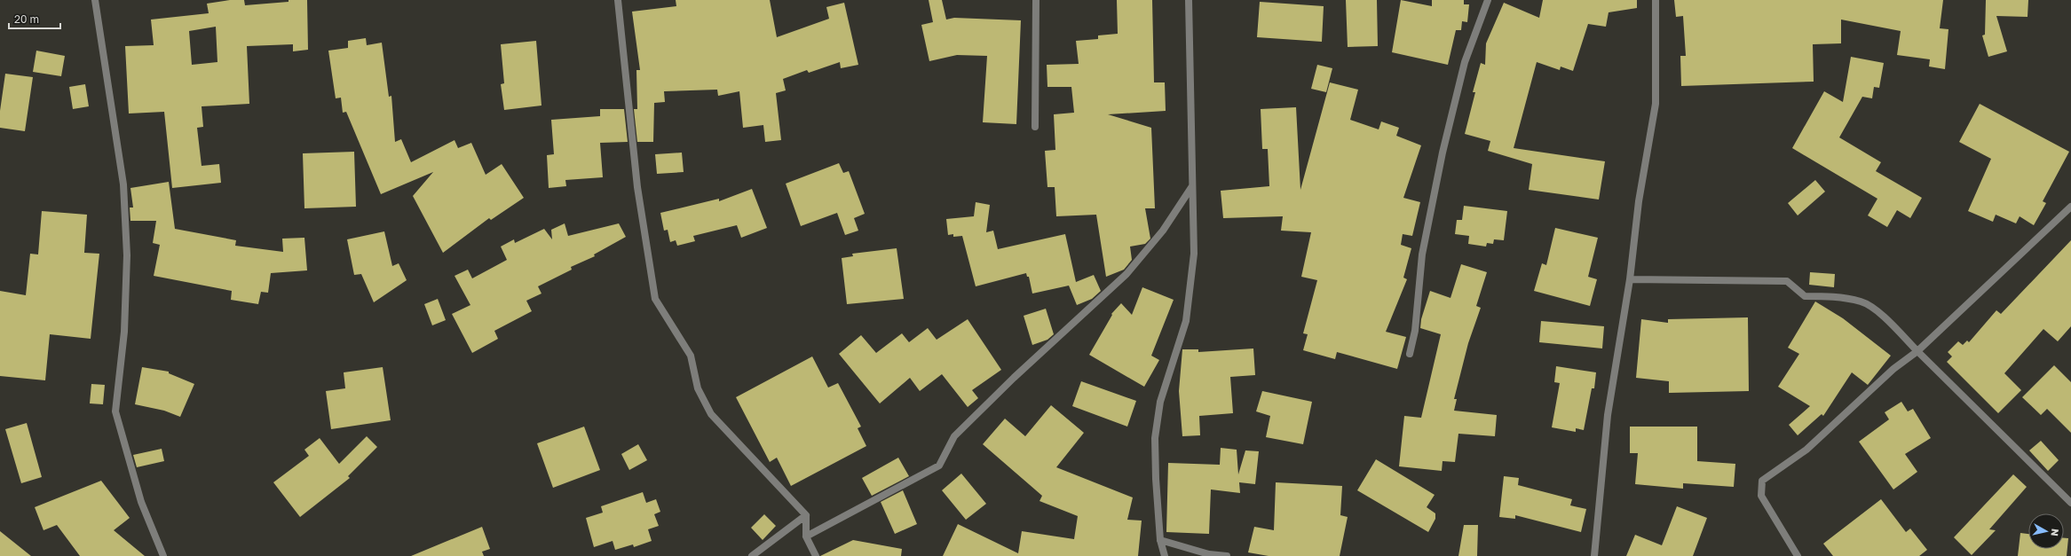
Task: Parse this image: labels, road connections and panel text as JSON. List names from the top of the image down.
{
  "scale_bar": "20 m",
  "north": "right"
}
